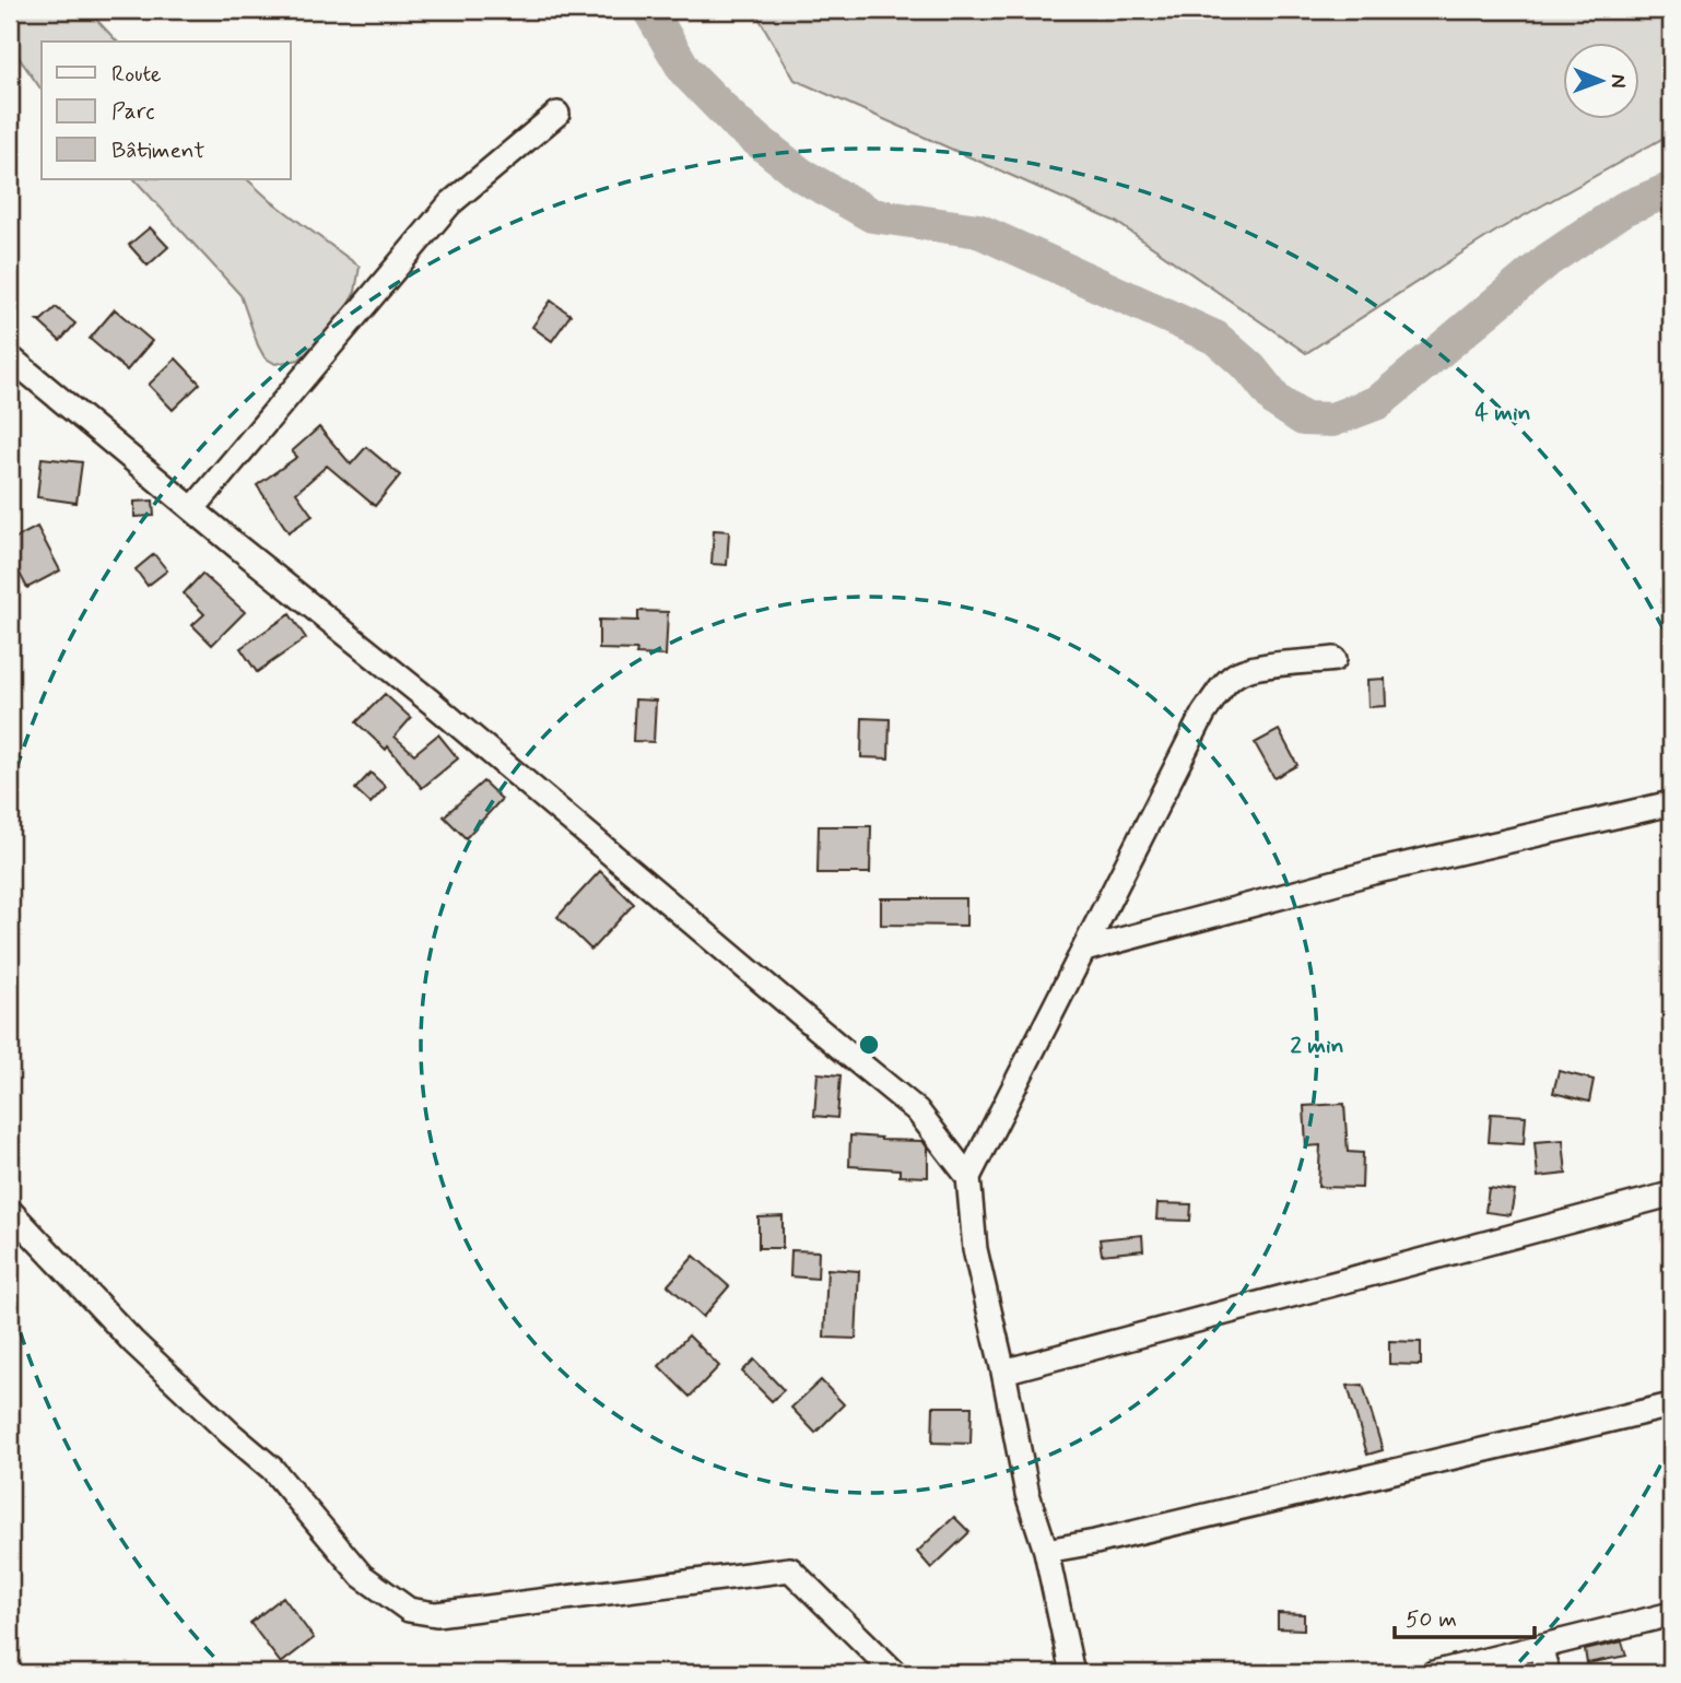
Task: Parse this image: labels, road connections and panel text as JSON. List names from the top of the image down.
{
  "legend": ["Route", "Parc", "Bâtiment"],
  "scale_bar": "50 m",
  "north": "right",
  "rings": ["4 min", "2 min"]
}
